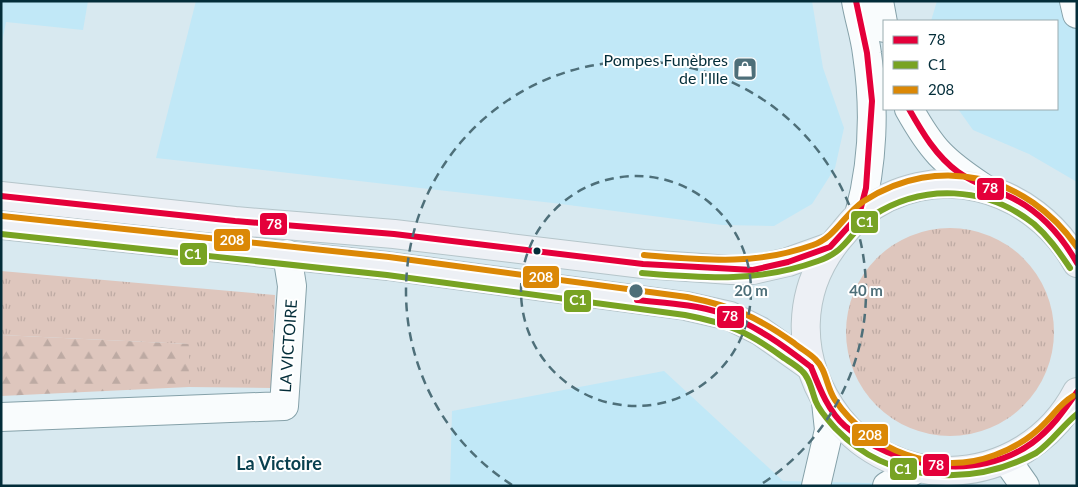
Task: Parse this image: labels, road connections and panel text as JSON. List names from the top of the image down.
{
  "streets": {
    "street": ["LA VICTOIRE"]
  },
  "districts": ["La Victoire"],
  "places": {
    "shop": ["Pompes Funèbres de l'Ille"]
  },
  "lines": ["transit line 78", "transit line 208", "transit line C1"],
  "legend": ["78", "C1", "208"],
  "rings": ["20 m", "40 m"]
}
